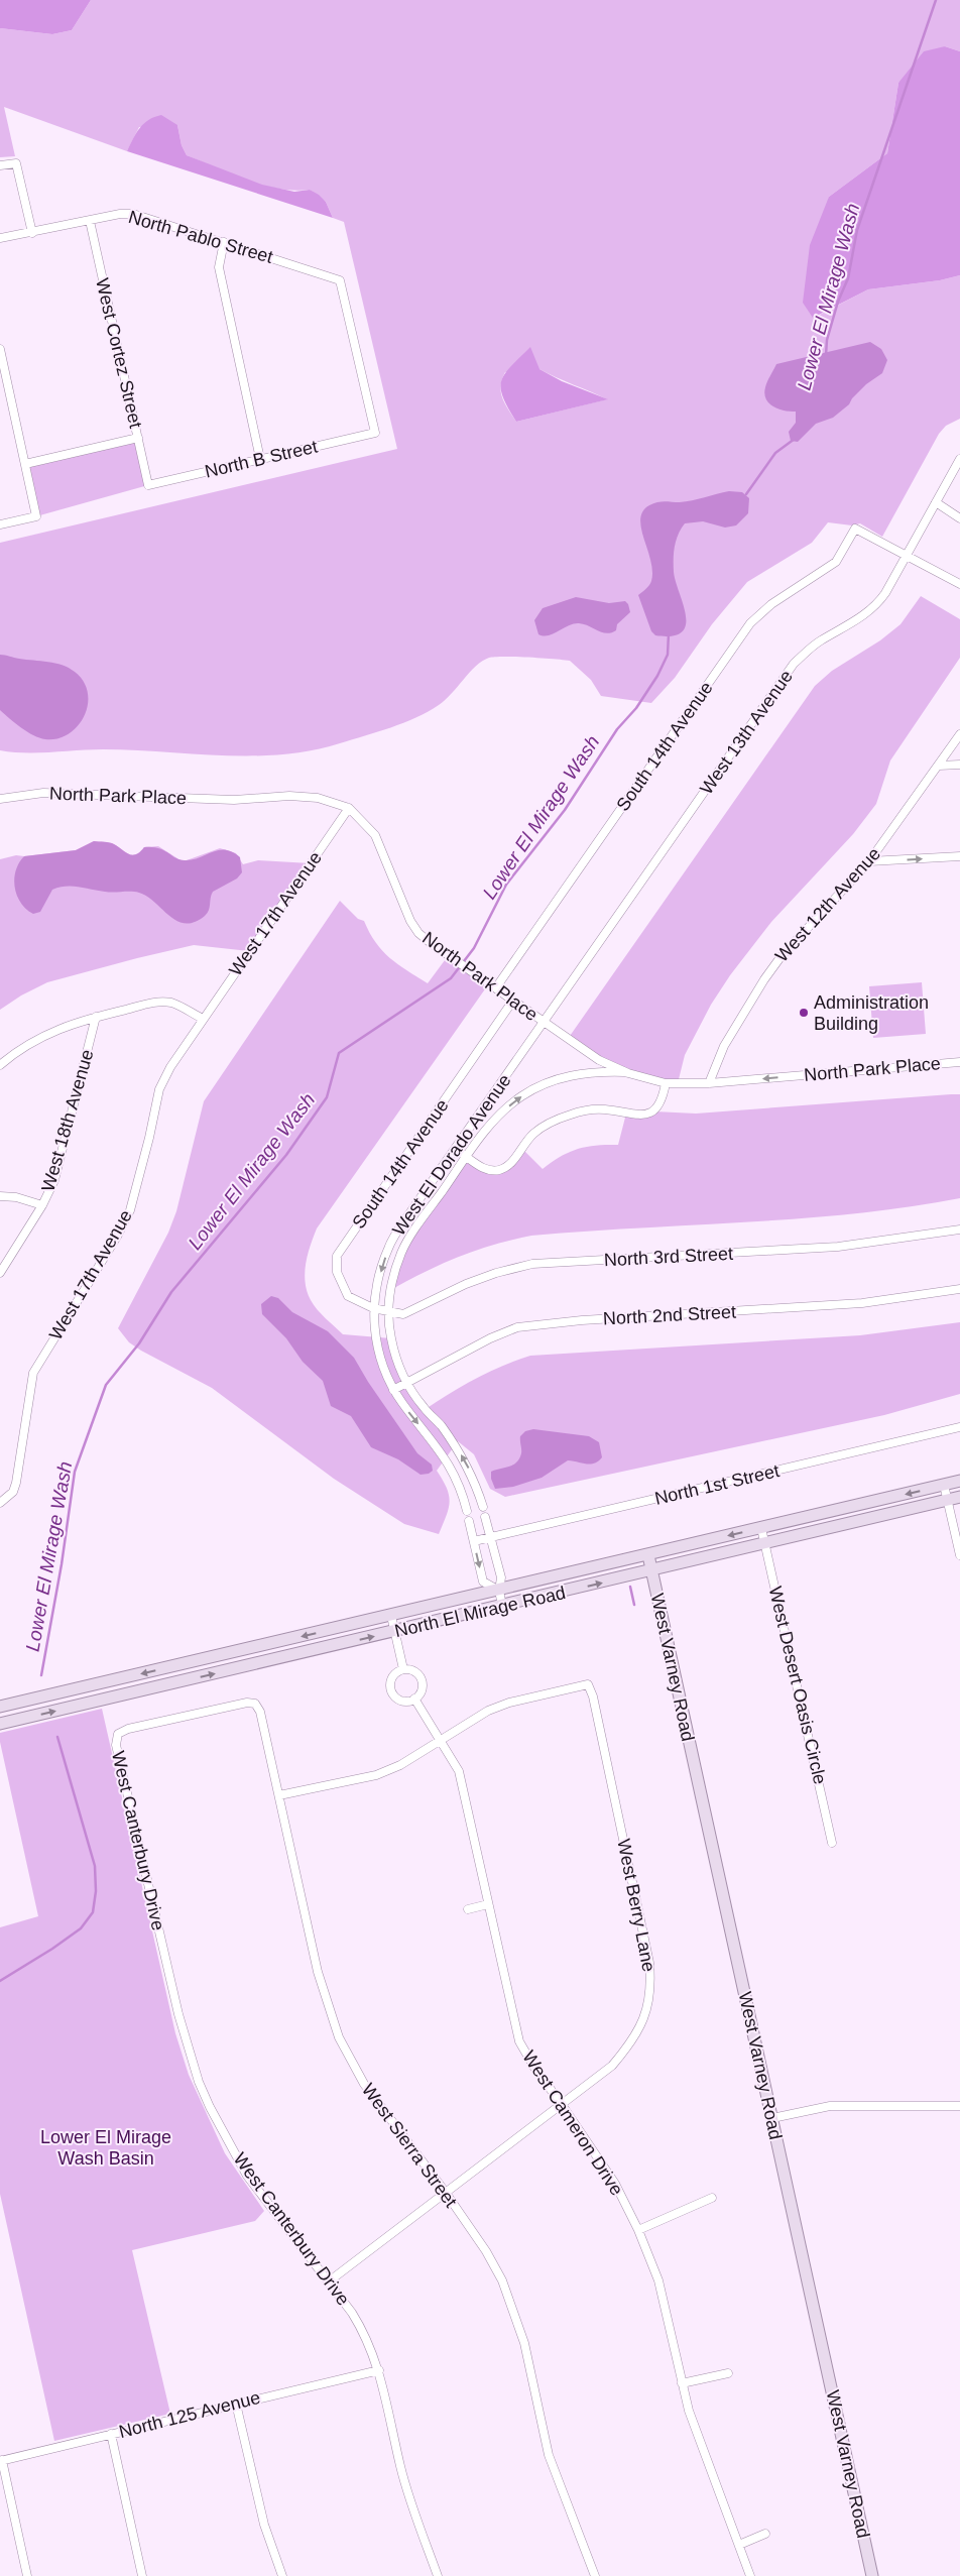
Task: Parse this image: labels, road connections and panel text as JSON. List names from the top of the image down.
{
  "streets": {
    "main road": ["North El Mirage Road", "West Varney Road"],
    "street": [
      "North Pablo Street",
      "West Cortez Street",
      "North B Street",
      "West 13th Avenue",
      "South 14th Avenue",
      "North Park Place",
      "West 12th Avenue",
      "West 17th Avenue",
      "West 18th Avenue",
      "West El Dorado Avenue",
      "North 3rd Street",
      "North 2nd Street",
      "North 1st Street",
      "West Desert Oasis Circle",
      "West Canterbury Drive",
      "West Berry Lane",
      "West Cameron Drive",
      "West Sierra Street",
      "North 125 Avenue"
    ]
  },
  "crossings": [
    ["North Pablo Street", "West Cortez Street"],
    ["North Pablo Street", "North B Street"],
    ["West Cortez Street", "North B Street"],
    ["West 13th Avenue", "South 14th Avenue"],
    ["West 13th Avenue", "North Park Place"],
    ["West 13th Avenue", "West El Dorado Avenue"],
    ["South 14th Avenue", "North Park Place"],
    ["South 14th Avenue", "West El Dorado Avenue"],
    ["South 14th Avenue", "North 3rd Street"],
    ["North Park Place", "West 12th Avenue"],
    ["North Park Place", "West 17th Avenue"],
    ["North Park Place", "West El Dorado Avenue"],
    ["West El Dorado Avenue", "North 3rd Street"],
    ["West El Dorado Avenue", "North 2nd Street"],
    ["North El Mirage Road", "West Varney Road"],
    ["North El Mirage Road", "West Desert Oasis Circle"],
    ["West Canterbury Drive", "West Berry Lane"],
    ["West Canterbury Drive", "West Sierra Street"],
    ["West Canterbury Drive", "North 125 Avenue"],
    ["West Berry Lane", "West Cameron Drive"],
    ["West Berry Lane", "West Sierra Street"]
  ],
  "water": ["Lower El Mirage Wash"],
  "parks": ["Lower El Mirage Wash Basin"],
  "places": ["Administration Building"]
}
